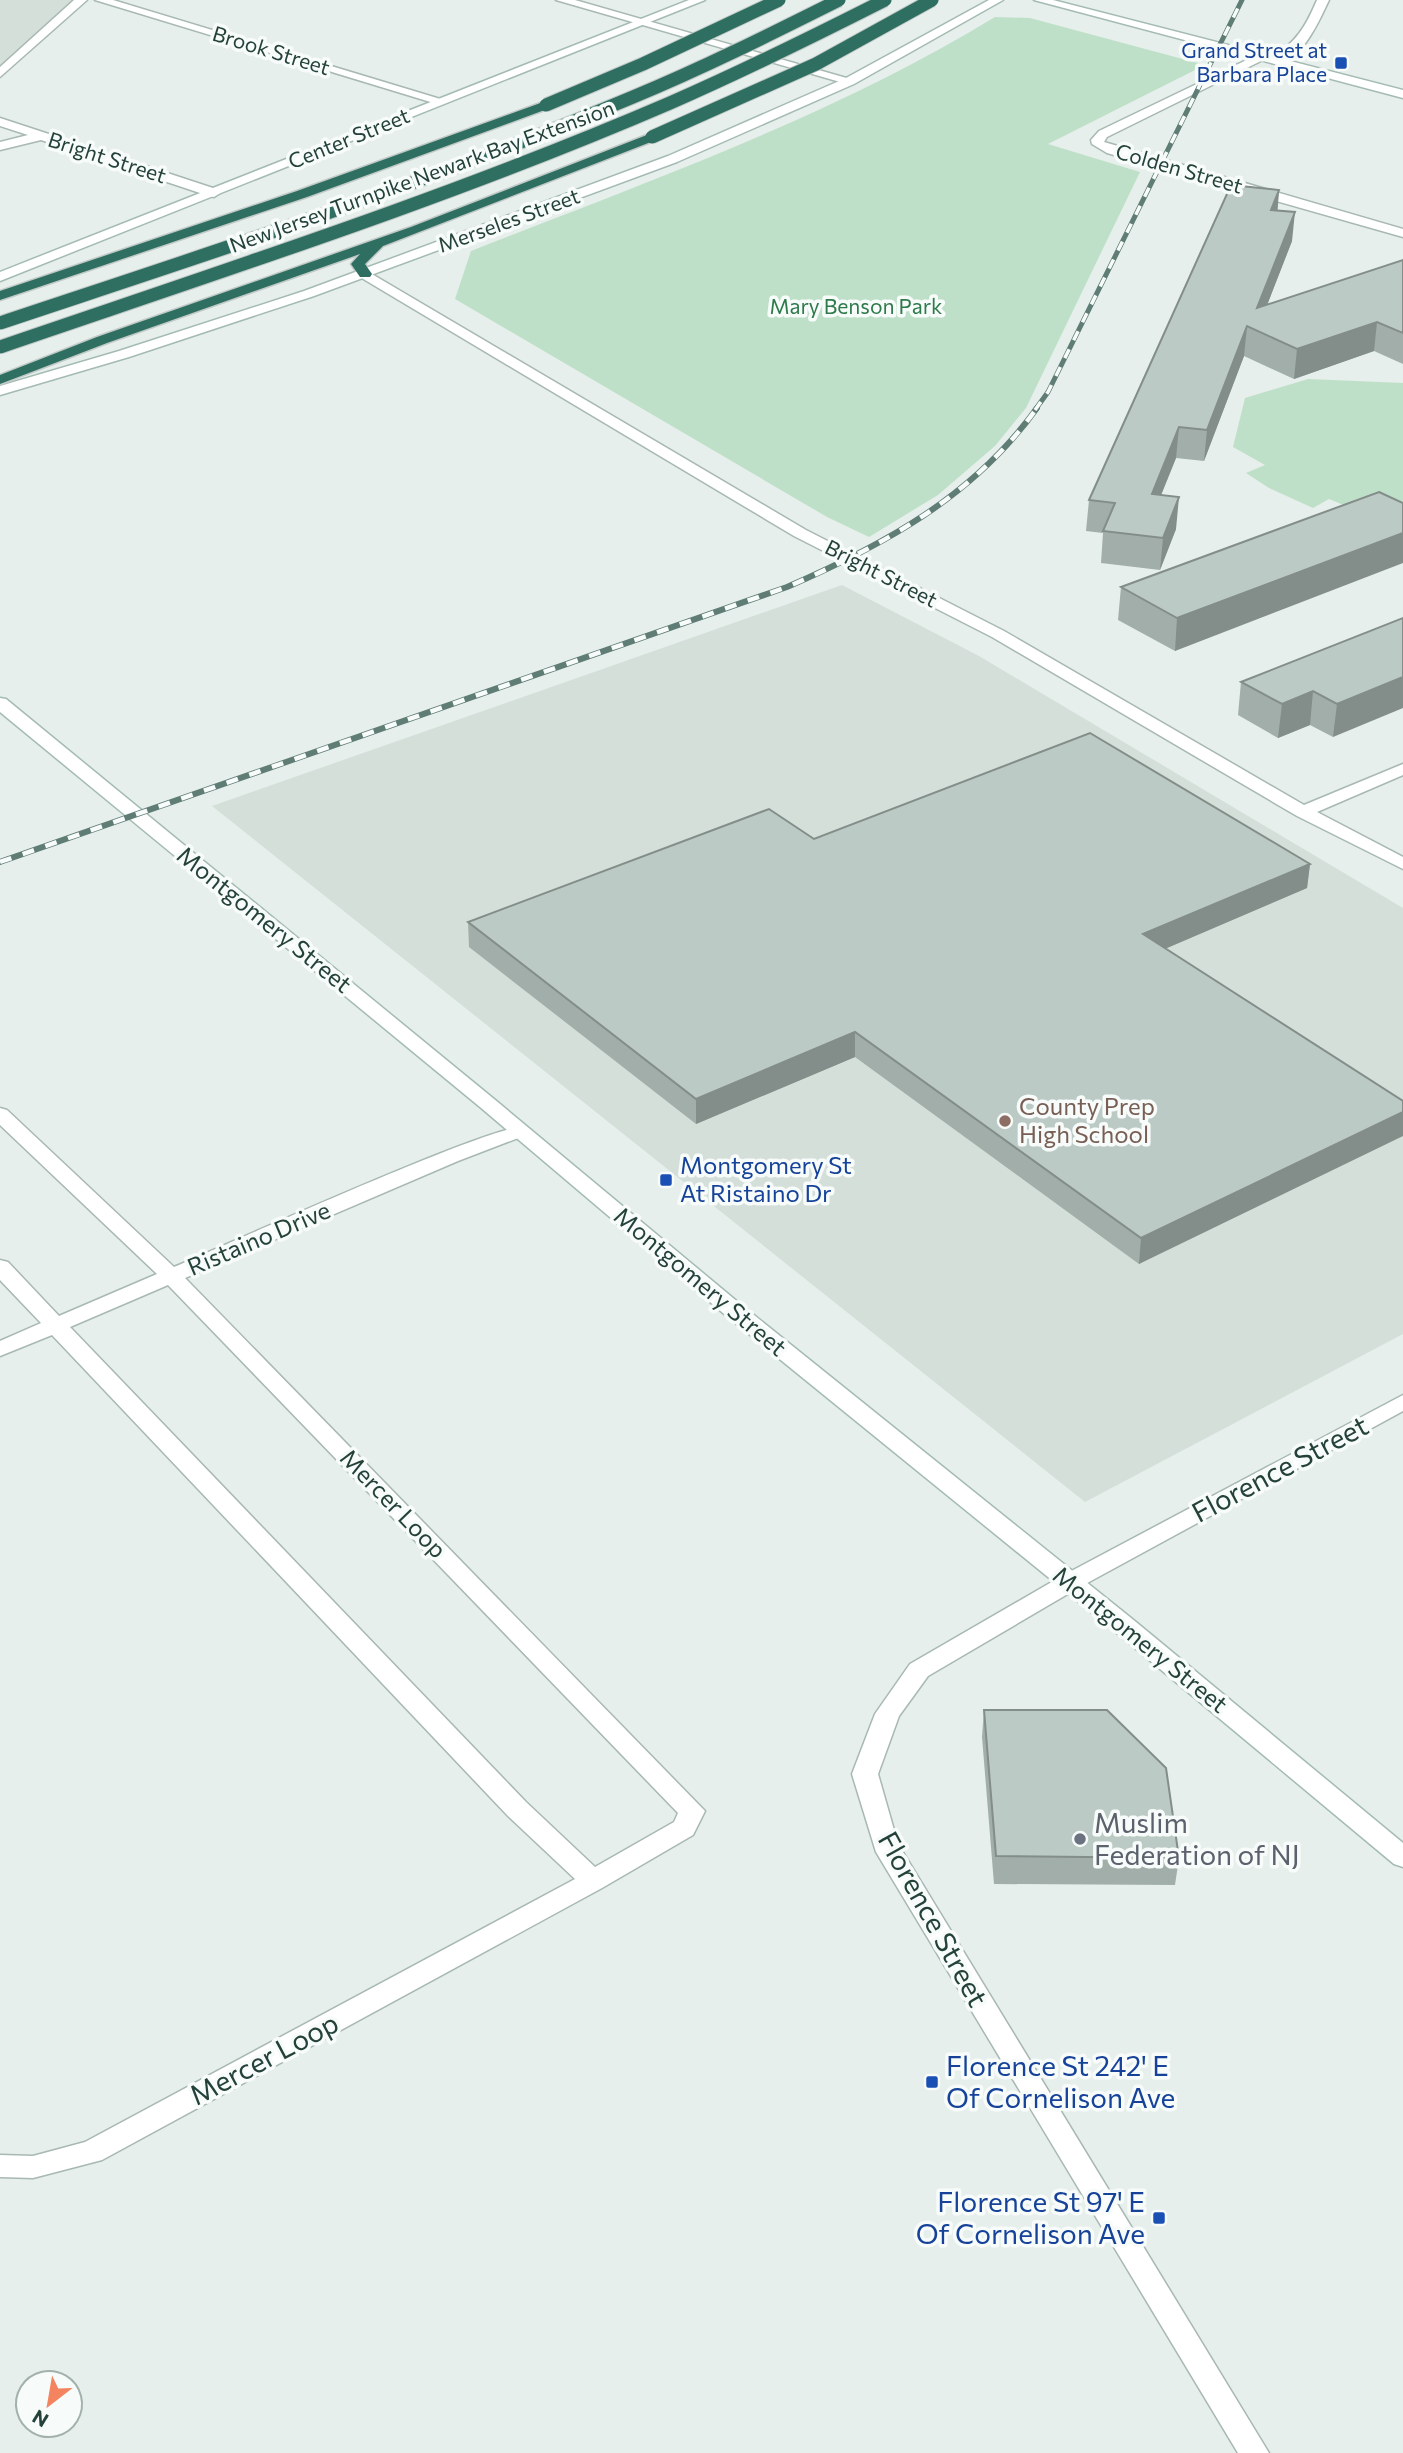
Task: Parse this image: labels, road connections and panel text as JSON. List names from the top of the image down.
{
  "streets": {
    "highway": ["New Jersey Turnpike Newark Bay Extension"],
    "street": [
      "Brook Street",
      "Center Street",
      "Bright Street",
      "Colden Street",
      "Merseles Street",
      "Montgomery Street",
      "Ristaino Drive",
      "Florence Street",
      "Mercer Loop"
    ]
  },
  "crossings": [
    ["Brook Street", "Center Street"],
    ["Center Street", "Bright Street"],
    ["Bright Street", "Merseles Street"],
    ["Montgomery Street", "Ristaino Drive"],
    ["Montgomery Street", "Florence Street"],
    ["Ristaino Drive", "Mercer Loop"]
  ],
  "parks": ["Mary Benson Park"],
  "places": {
    "transit": [
      "Grand Street at Barbara Place",
      "Montgomery St At Ristaino Dr",
      "Florence St 242' E Of Cornelison Ave",
      "Florence St 97' E Of Cornelison Ave"
    ],
    "other": ["County Prep High School", "Muslim Federation of NJ"]
  },
  "north": "bottom left"
}
